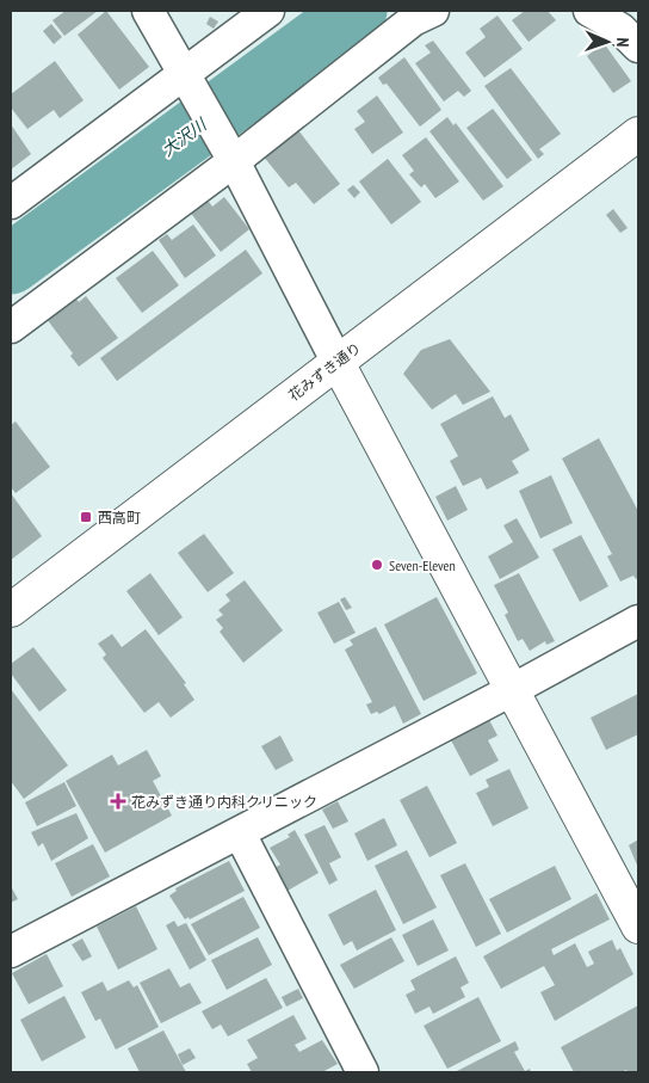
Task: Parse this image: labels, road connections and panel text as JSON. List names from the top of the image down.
{
  "streets": {
    "street": ["花みずき通り"]
  },
  "water": ["大沢川"],
  "places": {
    "transit": ["西高町"],
    "other": ["Seven-Eleven"],
    "health": ["花みずき通り内科クリニック"]
  },
  "north": "right"
}
